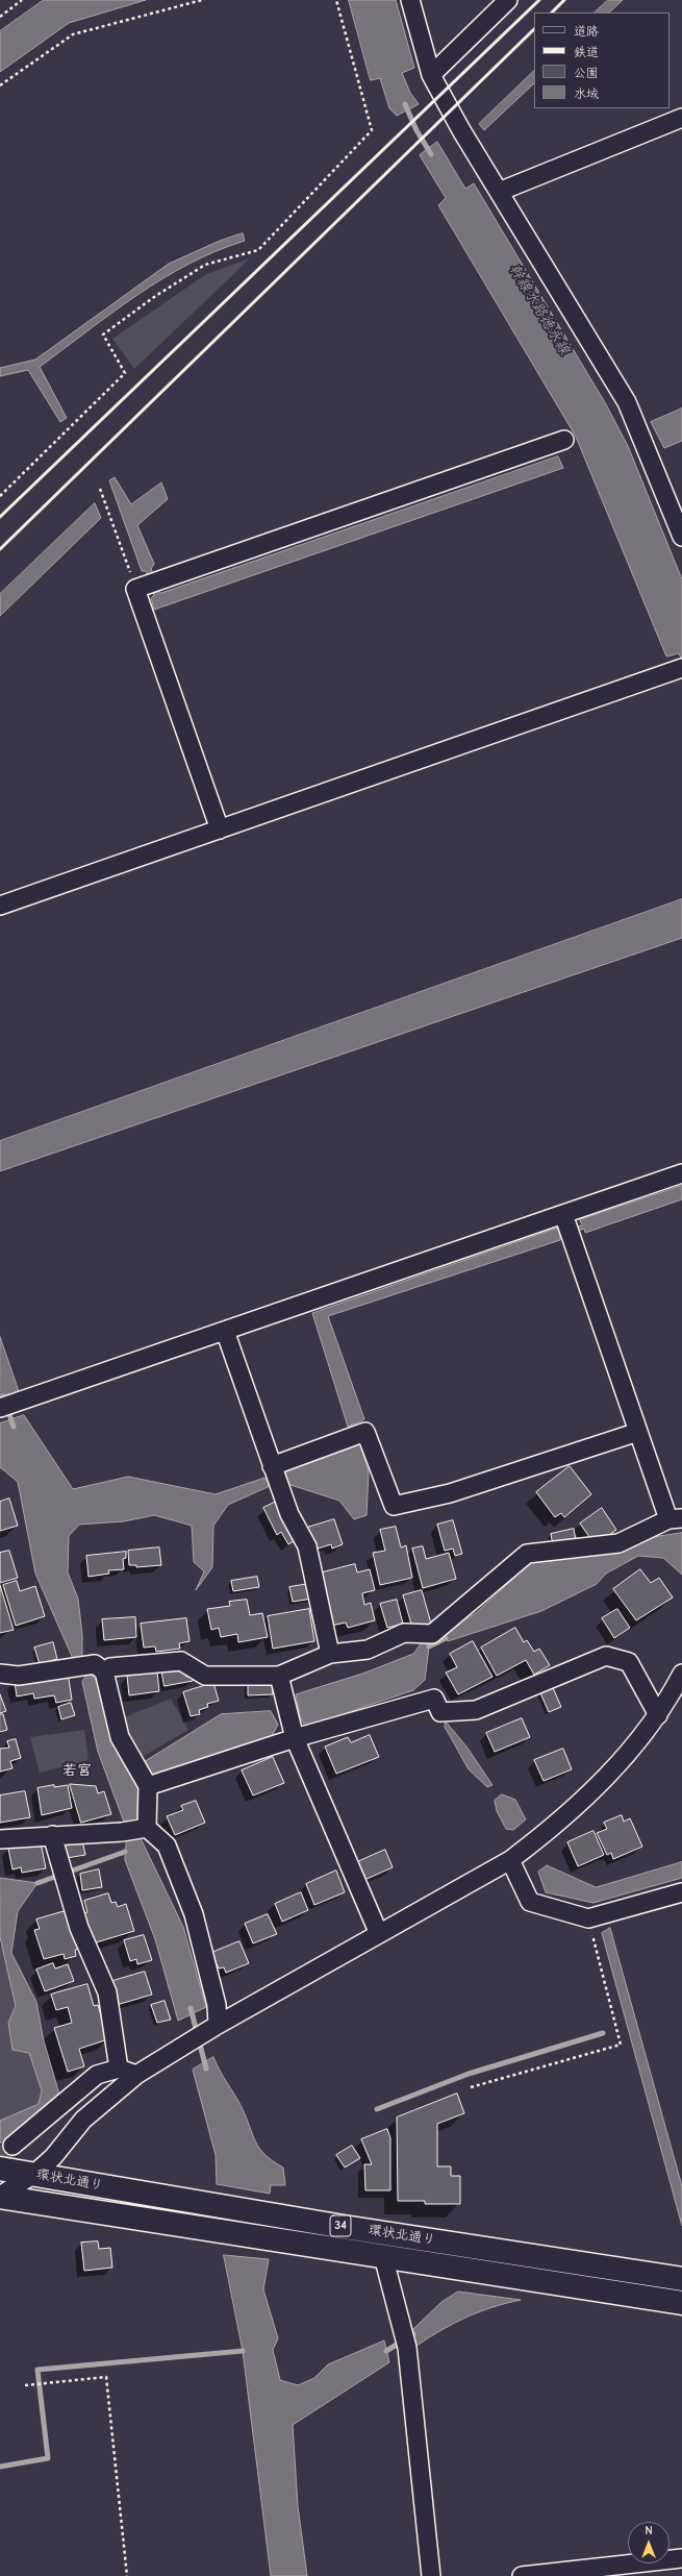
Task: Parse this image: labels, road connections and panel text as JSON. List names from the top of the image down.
{
  "streets": {
    "highway": ["環状北通り", "34"]
  },
  "districts": ["若宮"],
  "water": ["幹線水路徳永線"],
  "legend": [
    "道路",
    "鉄道",
    "公園",
    "水域"
  ],
  "north": "top"
}
